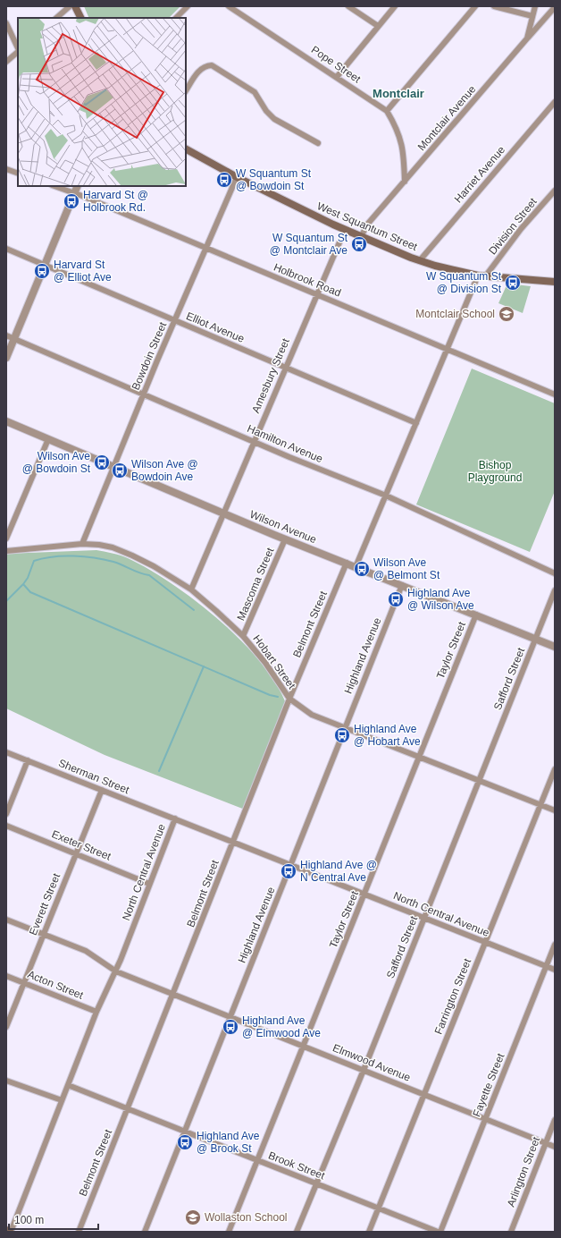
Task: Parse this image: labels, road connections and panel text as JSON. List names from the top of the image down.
{
  "streets": {
    "main road": ["West Squantum Street"],
    "street": [
      "Pope Street",
      "Montclair Avenue",
      "Harriet Avenue",
      "Division Street",
      "Holbrook Road",
      "Elliot Avenue",
      "Bowdoin Street",
      "Amesbury Street",
      "Hamilton Avenue",
      "Wilson Avenue",
      "Mascoma Street",
      "Belmont Street",
      "Taylor Street",
      "Highland Avenue",
      "Hobart Street",
      "Safford Street",
      "Sherman Street",
      "Exeter Street",
      "North Central Avenue",
      "Everett Street",
      "Acton Street",
      "Farrington Street",
      "Elmwood Avenue",
      "Fayette Street",
      "Brook Street",
      "Arlington Street"
    ]
  },
  "crossings": [
    ["Pope Street", "Montclair Avenue"],
    ["Montclair Avenue", "West Squantum Street"],
    ["Harriet Avenue", "West Squantum Street"],
    ["West Squantum Street", "Division Street"],
    ["West Squantum Street", "Bowdoin Street"],
    ["West Squantum Street", "Amesbury Street"],
    ["Holbrook Road", "Bowdoin Street"],
    ["Holbrook Road", "Amesbury Street"],
    ["Elliot Avenue", "Bowdoin Street"],
    ["Elliot Avenue", "Amesbury Street"],
    ["Bowdoin Street", "Hamilton Avenue"],
    ["Bowdoin Street", "Wilson Avenue"],
    ["Bowdoin Street", "Hobart Street"],
    ["Amesbury Street", "Hamilton Avenue"],
    ["Amesbury Street", "Wilson Avenue"],
    ["Amesbury Street", "Hobart Street"],
    ["Wilson Avenue", "Mascoma Street"],
    ["Wilson Avenue", "Belmont Street"],
    ["Wilson Avenue", "Taylor Street"],
    ["Wilson Avenue", "Highland Avenue"],
    ["Wilson Avenue", "Safford Street"],
    ["Mascoma Street", "Hobart Street"],
    ["Belmont Street", "Hobart Street"],
    ["Belmont Street", "North Central Avenue"],
    ["Belmont Street", "Elmwood Avenue"],
    ["Belmont Street", "Brook Street"],
    ["Taylor Street", "Hobart Street"],
    ["Taylor Street", "North Central Avenue"],
    ["Taylor Street", "Elmwood Avenue"],
    ["Taylor Street", "Brook Street"],
    ["Highland Avenue", "Hobart Street"],
    ["Highland Avenue", "North Central Avenue"],
    ["Highland Avenue", "Elmwood Avenue"],
    ["Highland Avenue", "Brook Street"],
    ["Hobart Street", "Safford Street"],
    ["Hobart Street", "Farrington Street"],
    ["Safford Street", "North Central Avenue"],
    ["Safford Street", "Elmwood Avenue"],
    ["Safford Street", "Brook Street"],
    ["Sherman Street", "North Central Avenue"],
    ["Sherman Street", "Everett Street"],
    ["Exeter Street", "North Central Avenue"],
    ["Exeter Street", "Everett Street"],
    ["North Central Avenue", "Acton Street"],
    ["North Central Avenue", "Farrington Street"],
    ["North Central Avenue", "Elmwood Avenue"],
    ["North Central Avenue", "Fayette Street"],
    ["North Central Avenue", "Brook Street"],
    ["Everett Street", "Acton Street"],
    ["Everett Street", "Elmwood Avenue"],
    ["Farrington Street", "Elmwood Avenue"],
    ["Farrington Street", "Brook Street"],
    ["Elmwood Avenue", "Fayette Street"],
    ["Elmwood Avenue", "Arlington Street"],
    ["Fayette Street", "Brook Street"]
  ],
  "districts": ["Montclair"],
  "parks": ["Bishop Playground"],
  "places": {
    "bus stop": [
      "W Squantum St @ Bowdoin St",
      "Harvard St @ Holbrook Rd.",
      "W Squantum St @ Montclair Ave",
      "Harvard St @ Elliot Ave",
      "W Squantum St @ Division St",
      "Wilson Ave @ Bowdoin St",
      "Wilson Ave @ Bowdoin Ave",
      "Wilson Ave @ Belmont St",
      "Highland Ave @ Wilson Ave",
      "Highland Ave @ Hobart Ave",
      "Highland Ave @ N Central Ave",
      "Highland Ave @ Elmwood Ave",
      "Highland Ave @ Brook St"
    ],
    "school or university": ["Montclair School", "Wollaston School"]
  },
  "scale_bar": "100 m"
}
